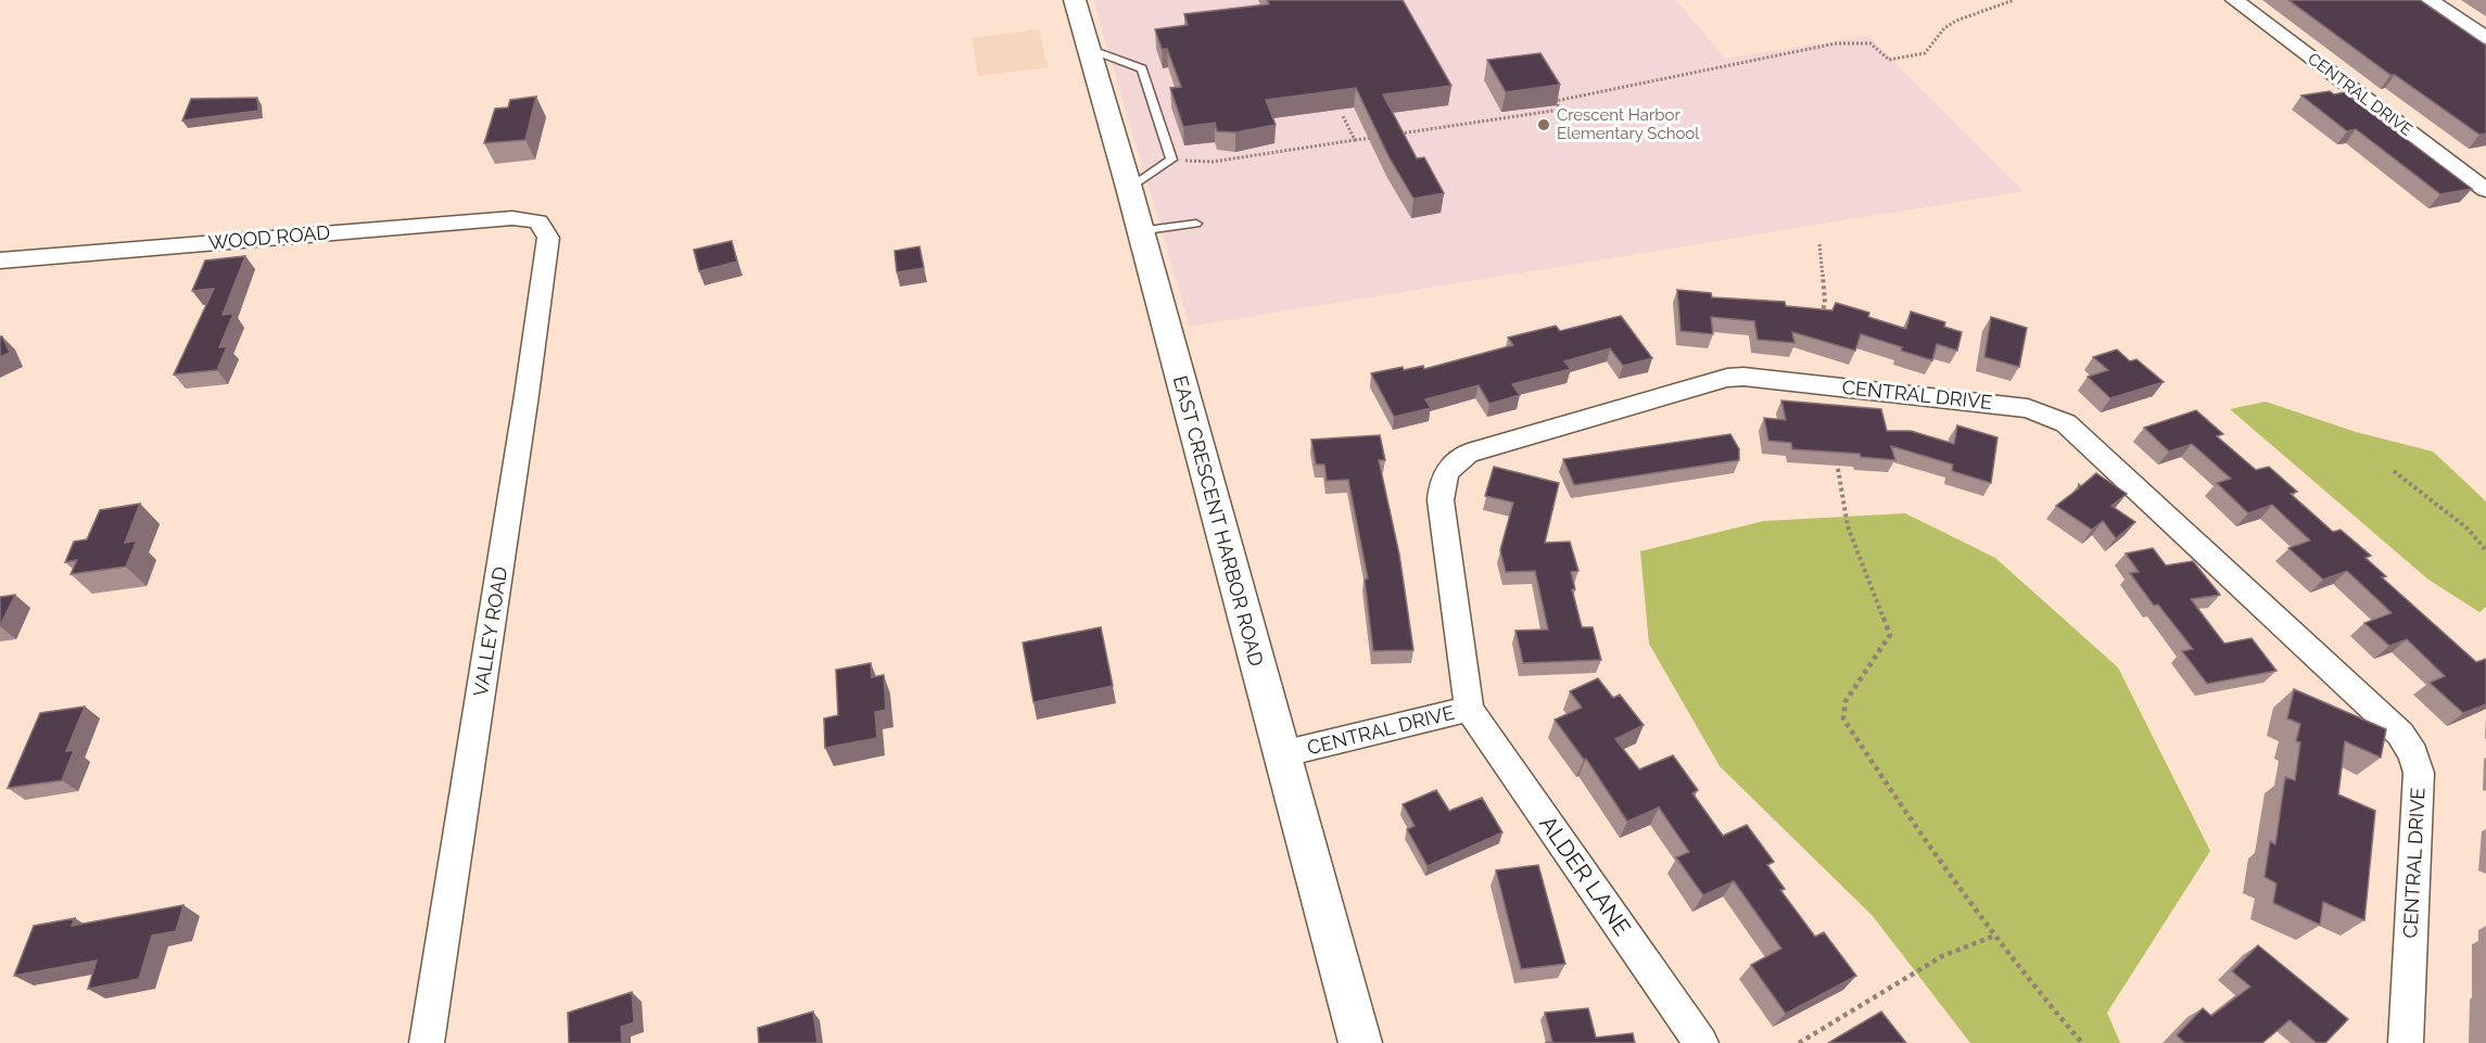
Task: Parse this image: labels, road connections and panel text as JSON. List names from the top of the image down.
{
  "streets": {
    "street": [
      "CENTRAL DRIVE",
      "WOOD ROAD",
      "EAST CRESCENT HARBOR ROAD",
      "VALLEY ROAD",
      "ALDER LANE"
    ]
  },
  "crossings": [
    ["CENTRAL DRIVE", "EAST CRESCENT HARBOR ROAD"],
    ["CENTRAL DRIVE", "ALDER LANE"],
    ["WOOD ROAD", "VALLEY ROAD"]
  ],
  "places": ["Crescent Harbor Elementary School"]
}
